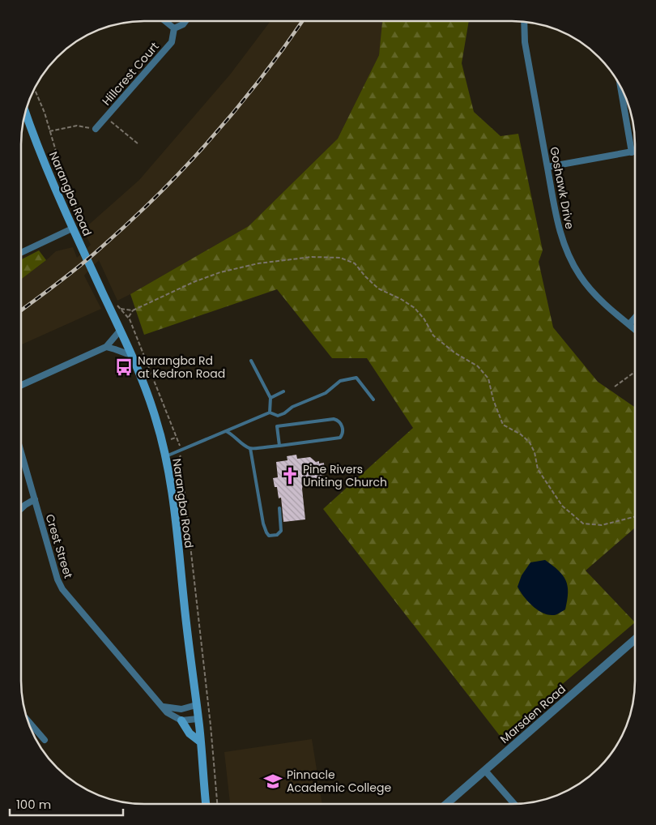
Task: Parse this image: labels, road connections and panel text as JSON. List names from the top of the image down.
{
  "streets": {
    "main road": ["Narangba Road"],
    "street": [
      "Hillcrest Court",
      "Goshawk Drive",
      "Crest Street",
      "Marsden Road"
    ]
  },
  "places": {
    "bus stop": ["Narangba Rd at Kedron Road"],
    "church": ["Pine Rivers Uniting Church"],
    "school or university": ["Pinnacle Academic College"]
  },
  "scale_bar": "100 m"
}
